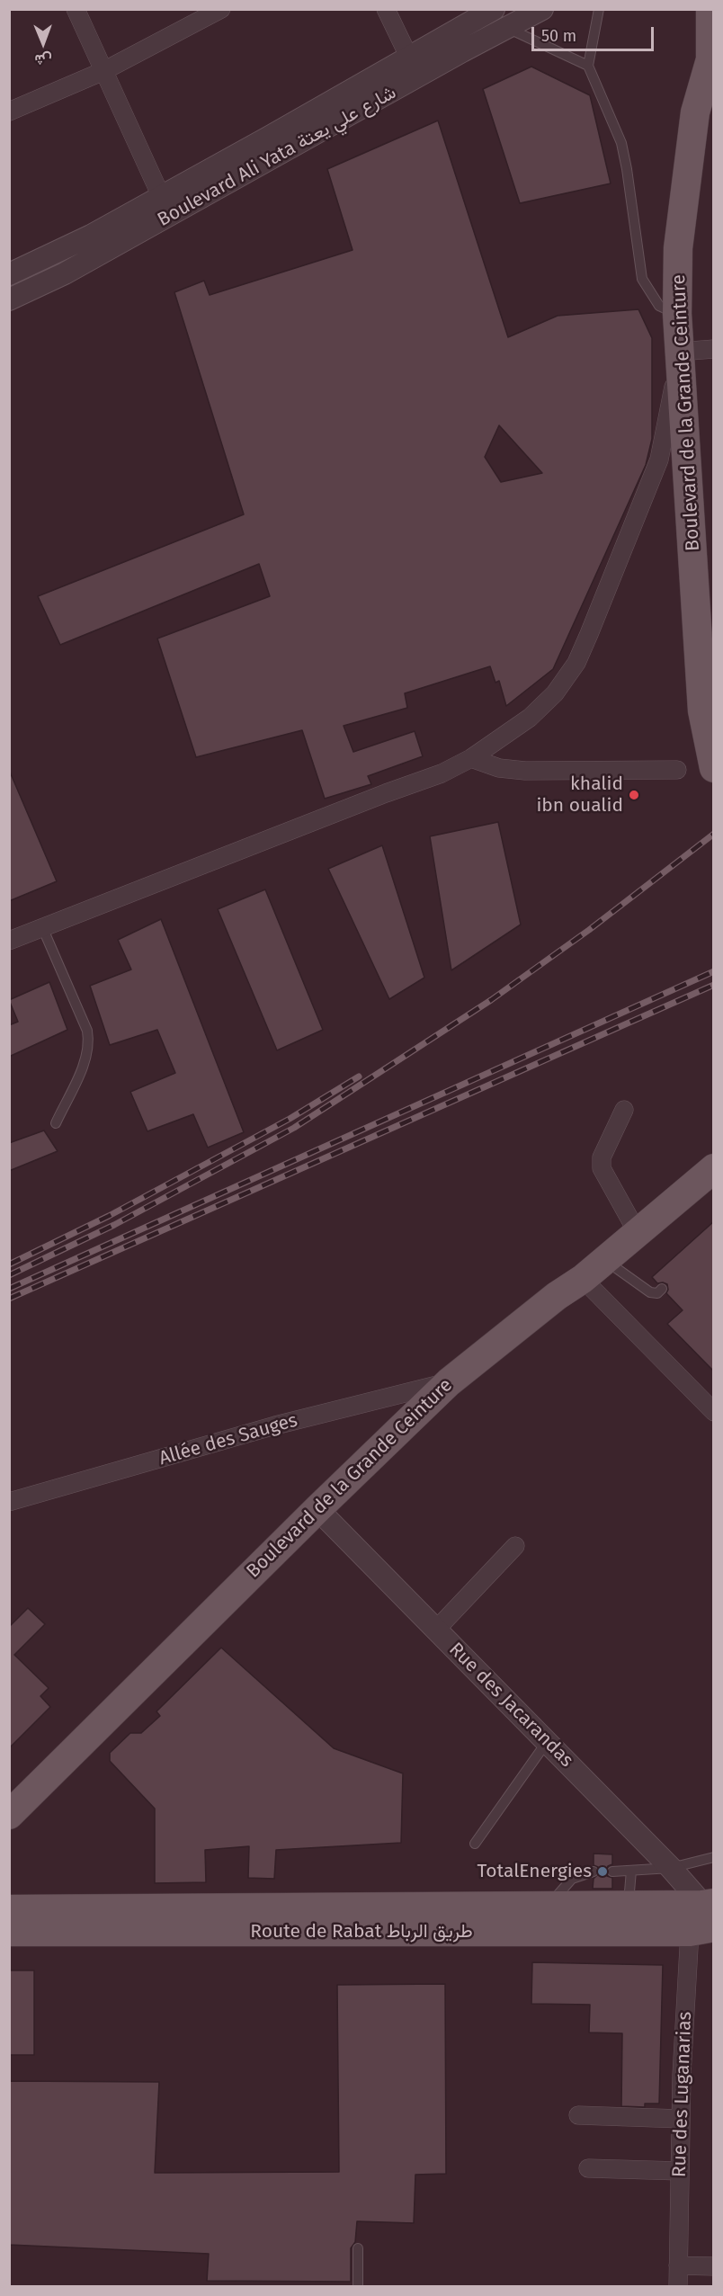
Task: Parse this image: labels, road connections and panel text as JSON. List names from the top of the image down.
{
  "streets": {
    "main road": ["Boulevard de la Grande Ceinture", "Route de Rabat طريق الرباط"],
    "street": [
      "Boulevard Ali Yata شارع علي يعتة",
      "Allée des Sauges",
      "Rue des Jacarandas",
      "Rue des Luganarias"
    ]
  },
  "crossings": [
    ["Boulevard de la Grande Ceinture", "Allée des Sauges"],
    ["Boulevard de la Grande Ceinture", "Rue des Jacarandas"],
    ["Rue des Jacarandas", "Route de Rabat طريق الرباط"],
    ["Rue des Jacarandas", "Rue des Luganarias"],
    ["Route de Rabat طريق الرباط", "Rue des Luganarias"]
  ],
  "places": ["khalid ibn oualid", "TotalEnergies"],
  "scale_bar": "50 m",
  "north": "bottom"
}
